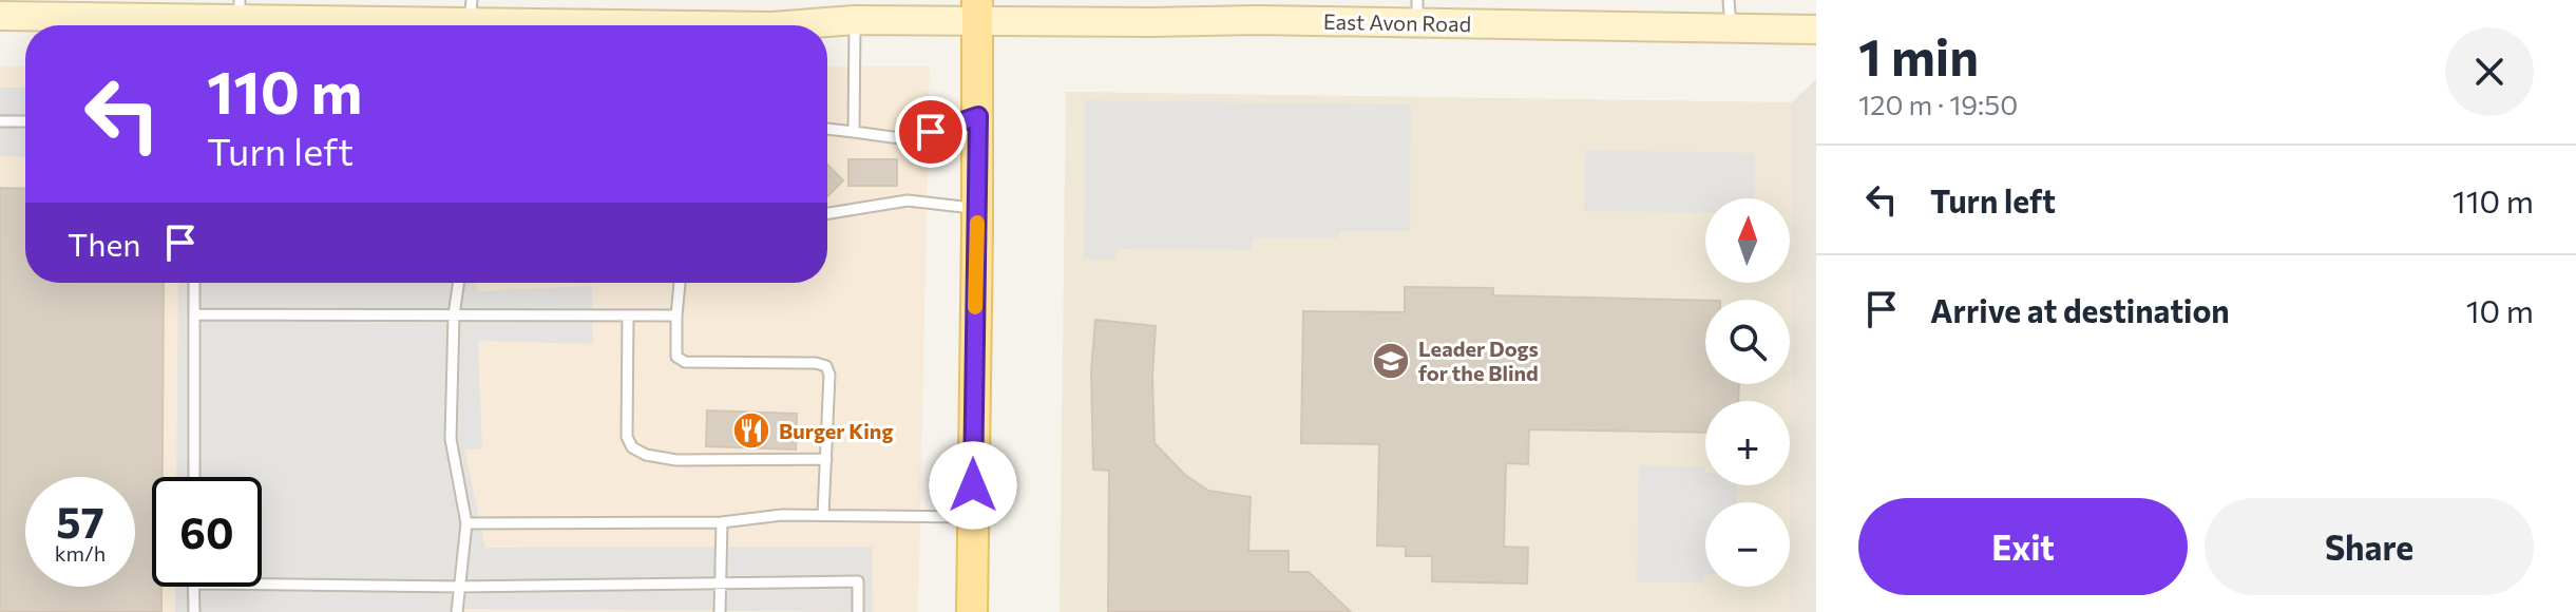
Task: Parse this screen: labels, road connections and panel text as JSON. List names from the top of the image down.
{
  "streets": {
    "main road": ["East Avon Road"]
  },
  "places": {
    "school or university": ["Leader Dogs for the Blind"],
    "restaurant": ["Burger King"]
  },
  "north": "top",
  "page": {
    "heading": ["1 min", "120 m · 19:50"],
    "turn": ["110 m", "Turn left"],
    "list": [
      {
        "name": "Turn left",
        "value": "110 m"
      },
      {
        "name": "Arrive at destination",
        "value": "10 m"
      }
    ],
    "map_buttons": ["+", "−"],
    "then": "Then",
    "speed": "57 km/h",
    "limit": "60",
    "buttons": ["Exit", "Share"]
  }
}
